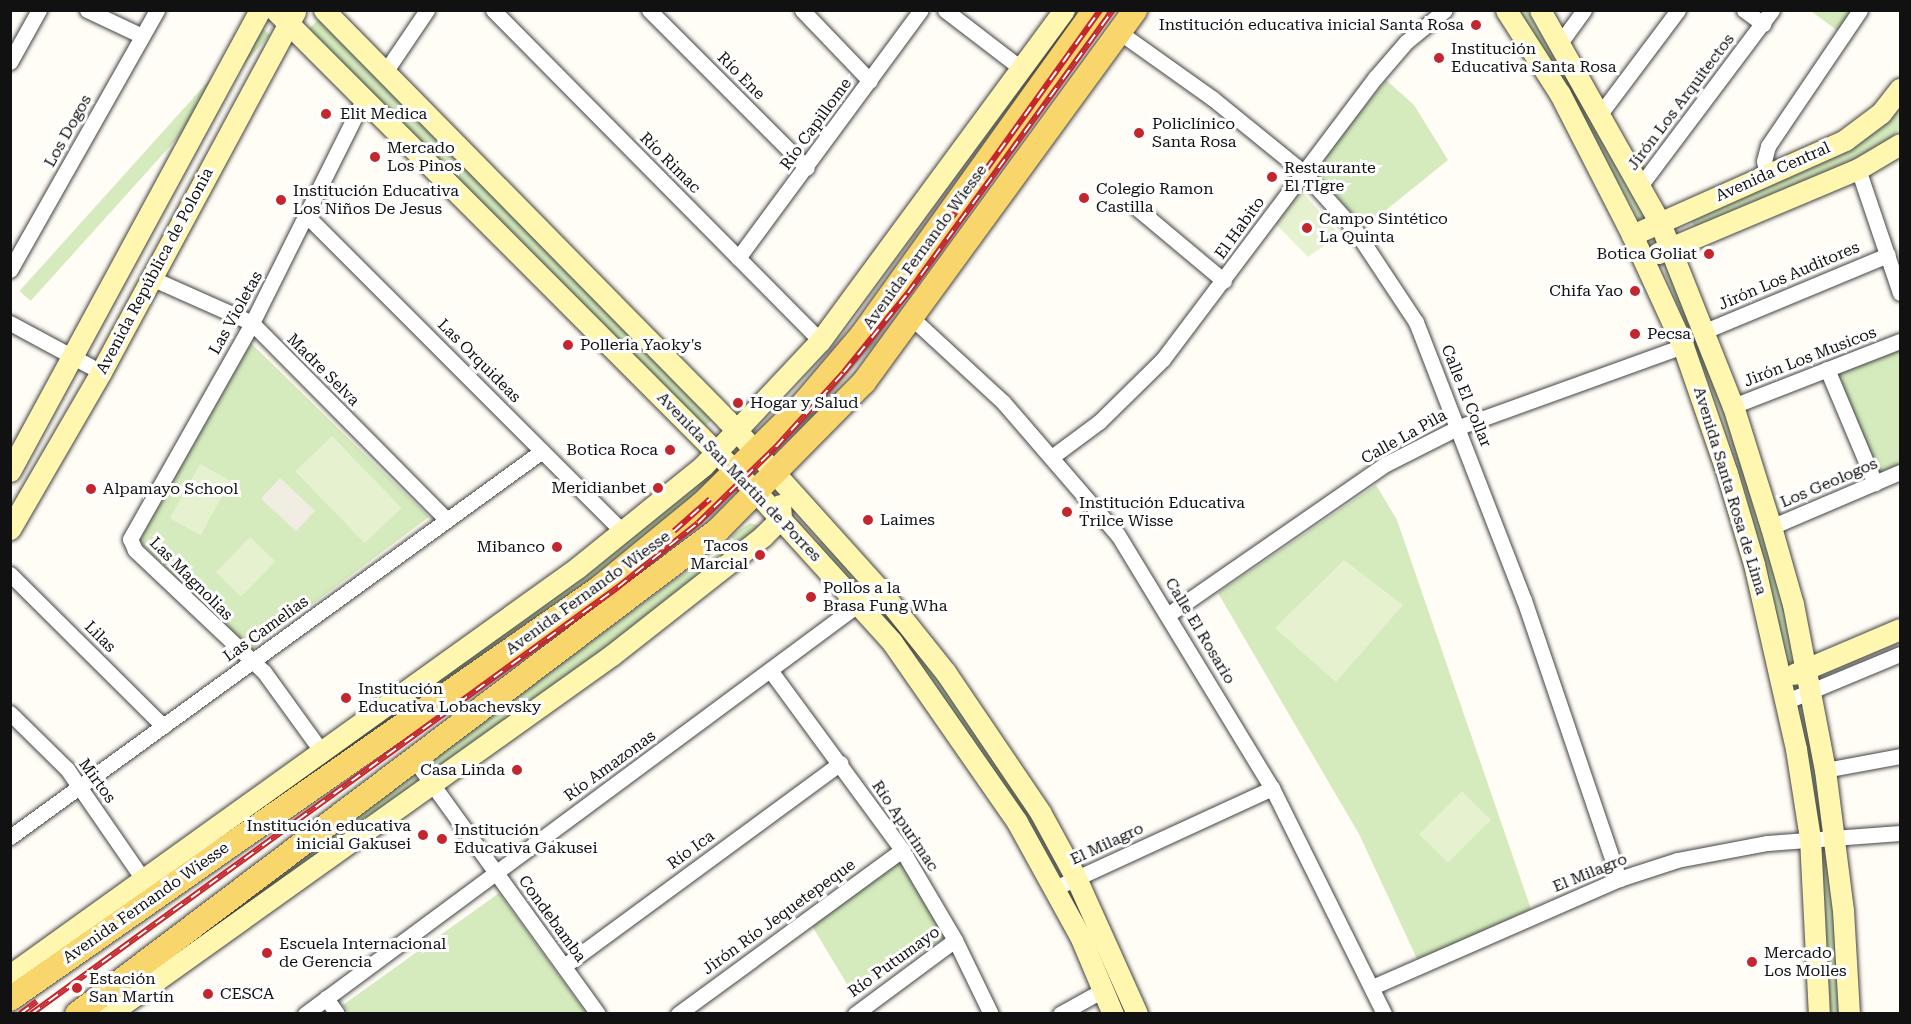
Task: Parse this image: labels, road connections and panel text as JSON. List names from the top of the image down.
{
  "streets": {
    "main road": [
      "Avenida Central",
      "Avenida Fernando Wiesse",
      "Avenida República de Polonia",
      "Avenida San Martín de Porres",
      "Avenida Santa Rosa de Lima"
    ],
    "street": [
      "Río Ene",
      "Jirón Los Arquitectos",
      "Río Capillome",
      "Los Dogos",
      "Río Rimac",
      "El Habito",
      "Jirón Los Auditores",
      "Las Violetas",
      "Jirón Los Musicos",
      "Las Orquideas",
      "Madre Selva",
      "Calle El Collar",
      "Calle La Pila",
      "Los Geologos",
      "Las Magnolias",
      "Las Camelias",
      "Calle El Rosario",
      "Lilas",
      "Río Amazonas",
      "Mirtos",
      "Río Apurimac",
      "El Milagro",
      "Río Ica",
      "Jirón Río Jequetepeque",
      "Condebamba",
      "Río Putumayo"
    ]
  },
  "crossings": [
    ["Río Ene", "Río Capillome"],
    ["Jirón Los Arquitectos", "Avenida Santa Rosa de Lima"],
    ["Río Capillome", "Río Rimac"],
    ["Río Rimac", "Avenida Fernando Wiesse"],
    ["Avenida Central", "Avenida Santa Rosa de Lima"],
    ["El Habito", "Calle El Collar"],
    ["El Habito", "Calle El Rosario"],
    ["Avenida Fernando Wiesse", "Las Orquideas"],
    ["Avenida Fernando Wiesse", "Calle El Collar"],
    ["Avenida Fernando Wiesse", "Avenida San Martín de Porres"],
    ["Avenida Fernando Wiesse", "Las Magnolias"],
    ["Avenida Fernando Wiesse", "Calle El Rosario"],
    ["Avenida Fernando Wiesse", "Mirtos"],
    ["Avenida Fernando Wiesse", "Condebamba"],
    ["Avenida República de Polonia", "Madre Selva"],
    ["Avenida República de Polonia", "Avenida San Martín de Porres"],
    ["Jirón Los Auditores", "Avenida Santa Rosa de Lima"],
    ["Las Violetas", "Las Orquideas"],
    ["Las Violetas", "Madre Selva"],
    ["Las Violetas", "Avenida San Martín de Porres"],
    ["Las Violetas", "Las Magnolias"],
    ["Jirón Los Musicos", "Avenida Santa Rosa de Lima"],
    ["Las Orquideas", "Las Camelias"],
    ["Madre Selva", "Las Camelias"],
    ["Calle El Collar", "Calle La Pila"],
    ["Calle El Collar", "El Milagro"],
    ["Calle La Pila", "Avenida Santa Rosa de Lima"],
    ["Calle La Pila", "Calle El Rosario"],
    ["Avenida San Martín de Porres", "Río Amazonas"],
    ["Avenida San Martín de Porres", "El Milagro"],
    ["Los Geologos", "Avenida Santa Rosa de Lima"],
    ["Avenida Santa Rosa de Lima", "El Milagro"],
    ["Las Magnolias", "Las Camelias"],
    ["Las Camelias", "Lilas"],
    ["Las Camelias", "Mirtos"],
    ["Calle El Rosario", "El Milagro"],
    ["Río Amazonas", "Río Apurimac"],
    ["Río Amazonas", "Condebamba"],
    ["Río Apurimac", "Río Ica"],
    ["Río Apurimac", "Jirón Río Jequetepeque"],
    ["Río Apurimac", "Río Putumayo"],
    ["Río Ica", "Condebamba"]
  ],
  "places": [
    "Institución educativa inicial Santa Rosa",
    "Institución Educativa Santa Rosa",
    "Elit Medica",
    "Policlínico Santa Rosa",
    "Mercado Los Pinos",
    "Restaurante El TIgre",
    "Colegio Ramon Castilla",
    "Institución Educativa Los Niños De Jesus",
    "Campo Sintético La Quinta",
    "Botica Goliat",
    "Chifa Yao",
    "Pecsa",
    "Polleria Yaoky's",
    "Hogar y Salud",
    "Botica Roca",
    "Meridianbet",
    "Alpamayo School",
    "Institución Educativa Trilce Wisse",
    "Laimes",
    "Mibanco",
    "Tacos Marcial",
    "Pollos a la Brasa Fung Wha",
    "Institución Educativa Lobachevsky",
    "Casa Linda",
    "Institución educativa inicial Gakusei",
    "Institución Educativa Gakusei",
    "Escuela Internacional de Gerencia",
    "Mercado Los Molles",
    "Estación San Martín",
    "CESCA"
  ]
}
